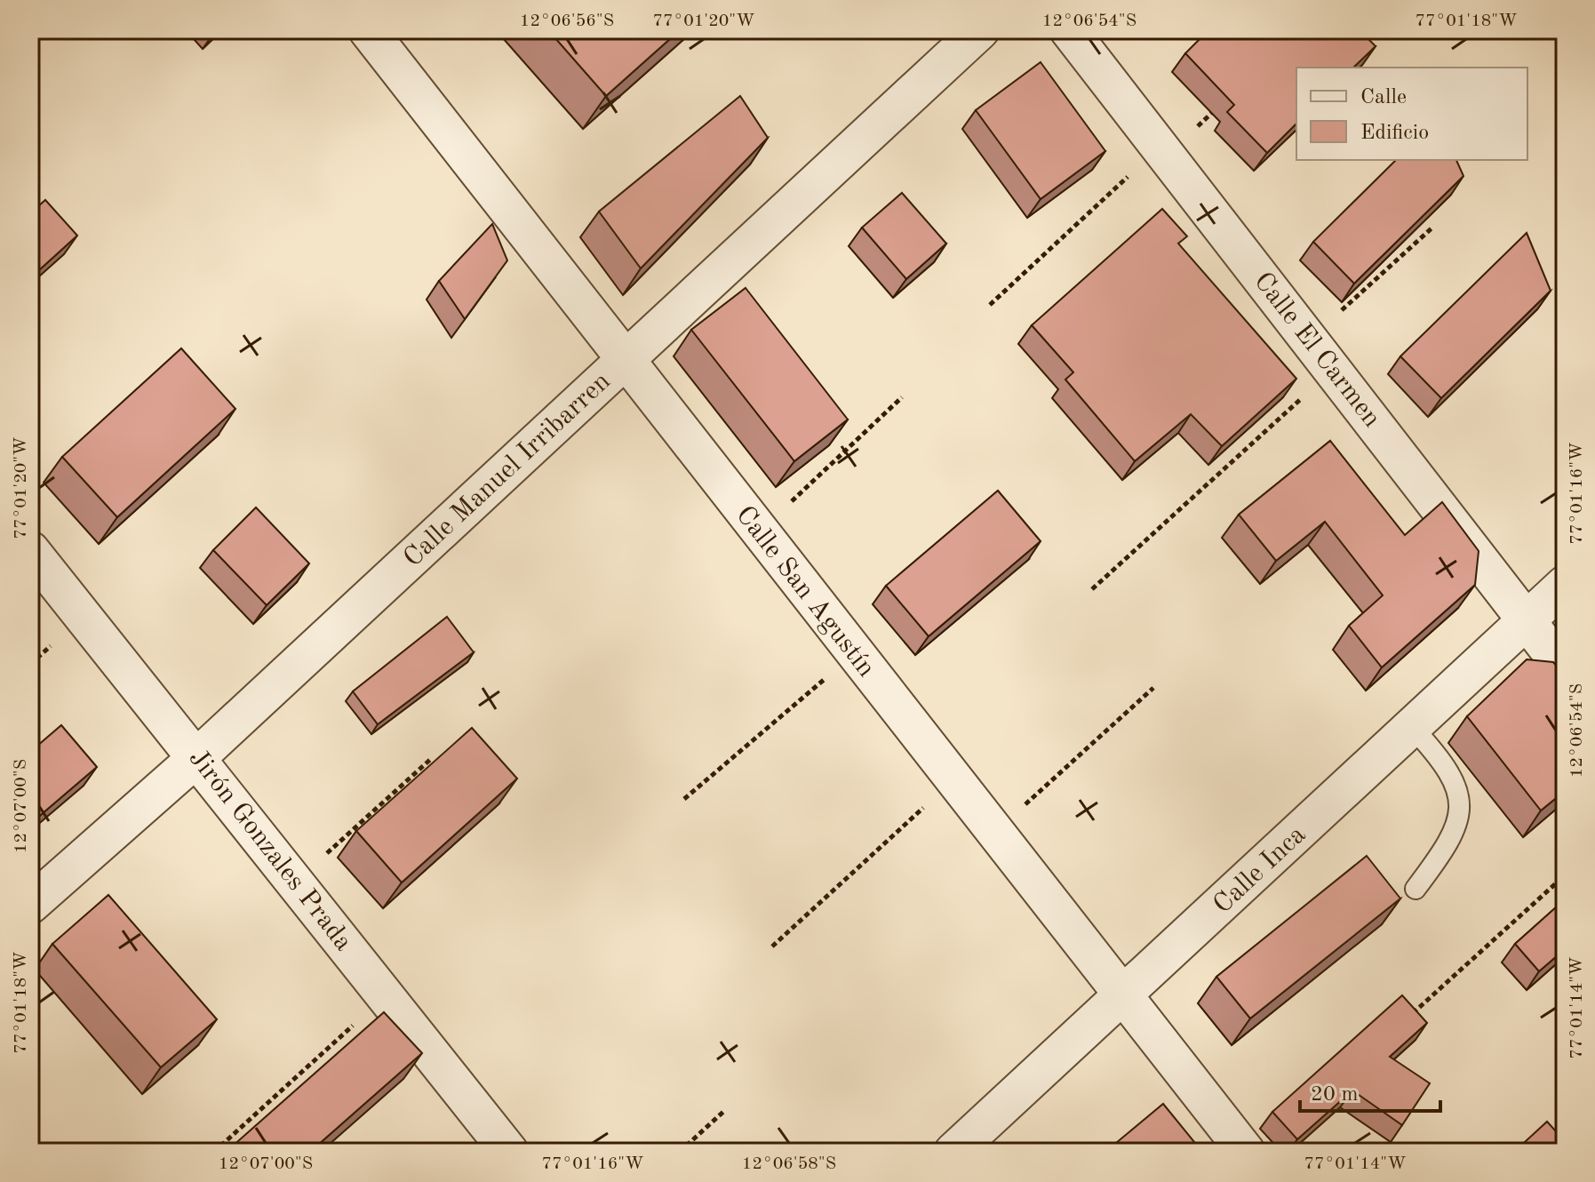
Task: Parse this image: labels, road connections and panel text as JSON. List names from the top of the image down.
{
  "streets": {
    "street": [
      "Calle El Carmen",
      "Calle Manuel Irribarren",
      "Calle San Agustín",
      "Jirón Gonzales Prada",
      "Calle Inca"
    ]
  },
  "crossings": [
    ["Calle El Carmen", "Calle Inca"],
    ["Calle Manuel Irribarren", "Calle San Agustín"],
    ["Calle Manuel Irribarren", "Jirón Gonzales Prada"],
    ["Calle San Agustín", "Calle Inca"]
  ],
  "legend": ["Calle", "Edificio"],
  "scale_bar": "20 m",
  "coordinates": [
    "12°06'56\"S",
    "77°01'20\"W",
    "12°06'54\"S",
    "77°01'18\"W",
    "77°01'16\"W",
    "12°07'00\"S",
    "77°01'14\"W",
    "12°06'58\"S"
  ]
}
